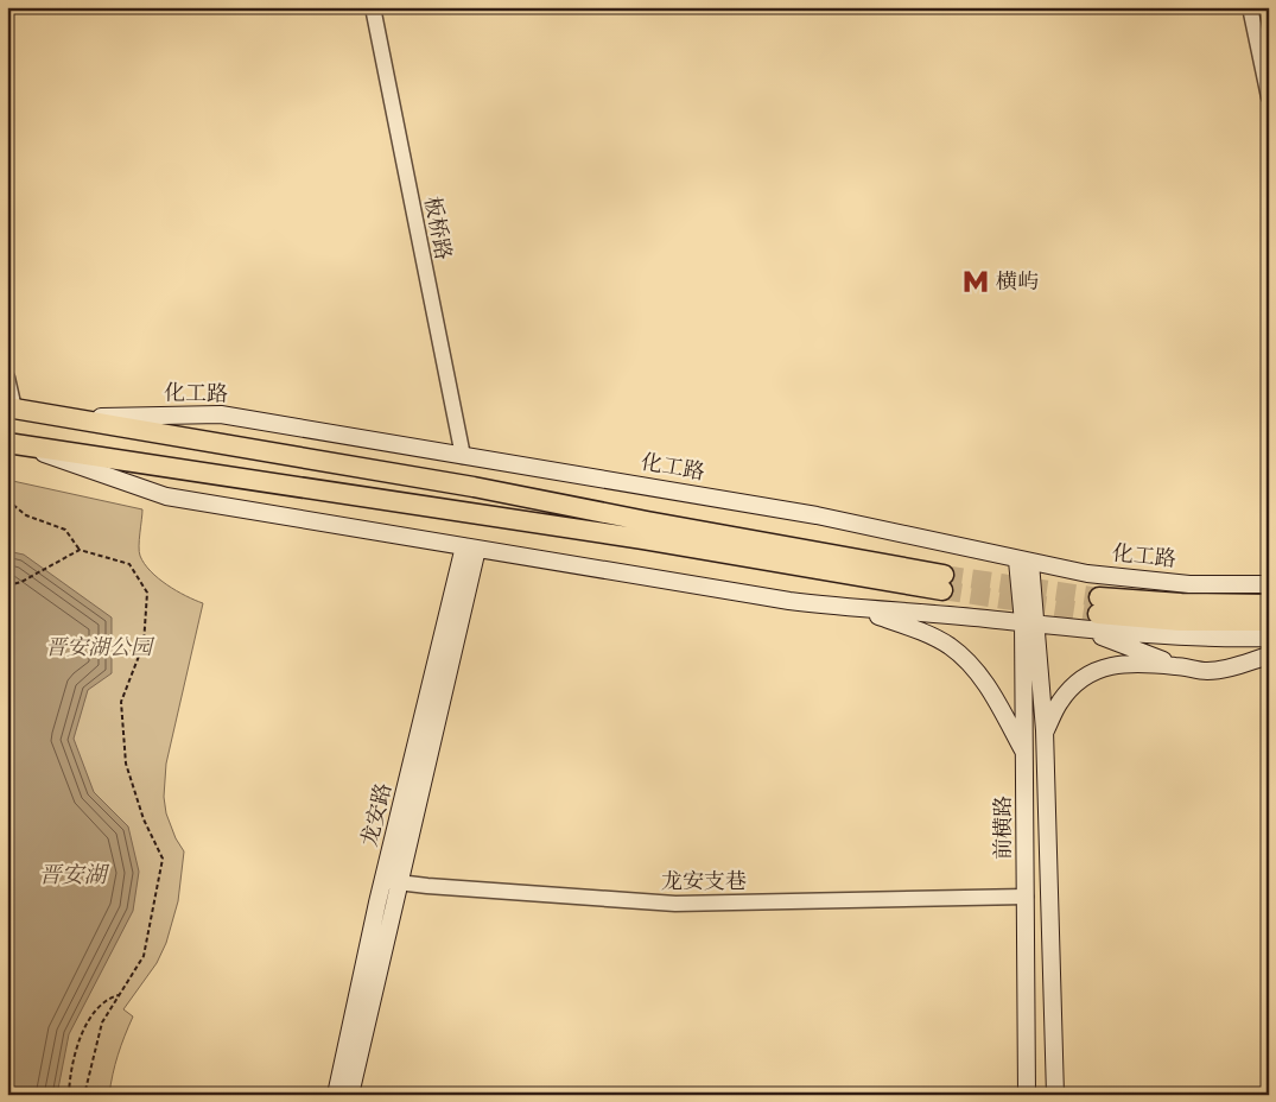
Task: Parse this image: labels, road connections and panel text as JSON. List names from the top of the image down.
{
  "streets": {
    "highway": ["化工路"],
    "main road": ["龙安路", "前横路"],
    "street": ["板桥路", "龙安支巷"]
  },
  "crossings": [
    ["板桥路", "化工路"],
    ["化工路", "前横路"],
    ["龙安路", "龙安支巷"],
    ["前横路", "龙安支巷"]
  ],
  "water": ["晋安湖"],
  "parks": ["晋安湖公园"],
  "places": {
    "metro station": ["横屿"]
  }
}
